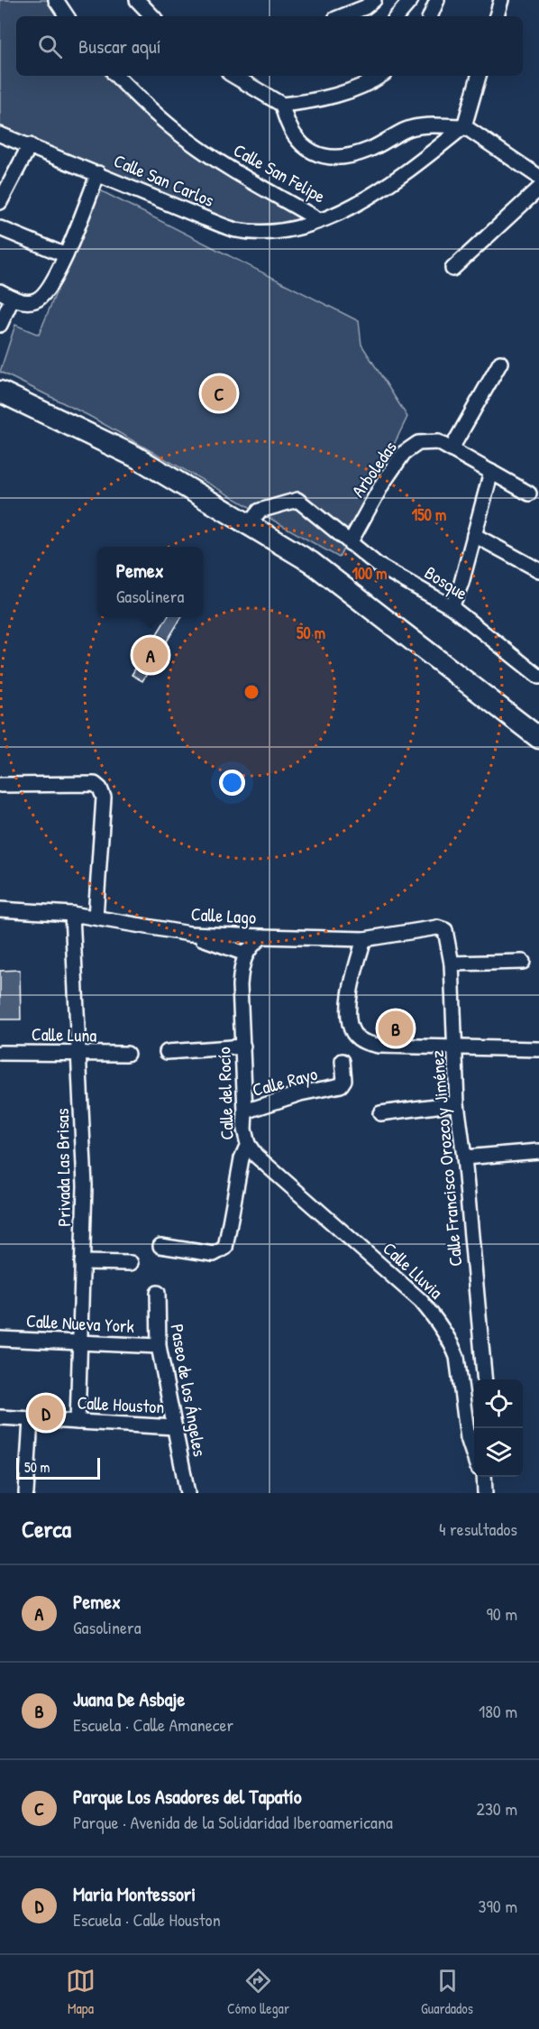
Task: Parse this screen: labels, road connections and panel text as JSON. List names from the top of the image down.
{
  "streets": {
    "street": [
      "Calle San Felipe",
      "Calle San Carlos",
      "Arboledas",
      "Bosque",
      "Calle Lago",
      "Calle Luna",
      "Calle Rayo",
      "Calle del Rocío",
      "Calle Francisco Orozco y Jiménez",
      "Privada Las Brisas",
      "Calle Lluvia",
      "Calle Nueva York",
      "Paseo de los Ángeles",
      "Calle Houston"
    ]
  },
  "crossings": [
    ["Calle San Felipe", "Calle San Carlos"],
    ["Arboledas", "Bosque"],
    ["Calle Lago", "Calle Francisco Orozco y Jiménez"],
    ["Calle Lago", "Privada Las Brisas"],
    ["Calle Luna", "Privada Las Brisas"],
    ["Calle Rayo", "Calle del Rocío"],
    ["Calle del Rocío", "Calle Lluvia"],
    ["Privada Las Brisas", "Calle Nueva York"],
    ["Privada Las Brisas", "Calle Houston"],
    ["Calle Nueva York", "Paseo de los Ángeles"],
    ["Paseo de los Ángeles", "Calle Houston"]
  ],
  "scale_bar": "50 m",
  "page": {
    "search": "Buscar aquí",
    "pins": [
      "C",
      "A",
      "B",
      "D"
    ],
    "popup": ["Pemex", "Gasolinera"],
    "scale": "50 m",
    "heading": ["Cerca", "4 resultados"],
    "list": [
      {
        "mark": "A",
        "name": "Pemex",
        "note": "Gasolinera",
        "value": "90 m"
      },
      {
        "mark": "B",
        "name": "Juana De Asbaje",
        "note": "Escuela · Calle Amanecer",
        "value": "180 m"
      },
      {
        "mark": "C",
        "name": "Parque Los Asadores del Tapatío",
        "note": "Parque · Avenida de la Solidaridad Iberoamericana",
        "value": "230 m"
      },
      {
        "mark": "D",
        "name": "Maria Montessori",
        "note": "Escuela · Calle Houston",
        "value": "390 m"
      }
    ],
    "nav": ["Mapa", "Cómo llegar", "Guardados"]
  },
  "rings": ["150 m", "100 m", "50 m"]
}
